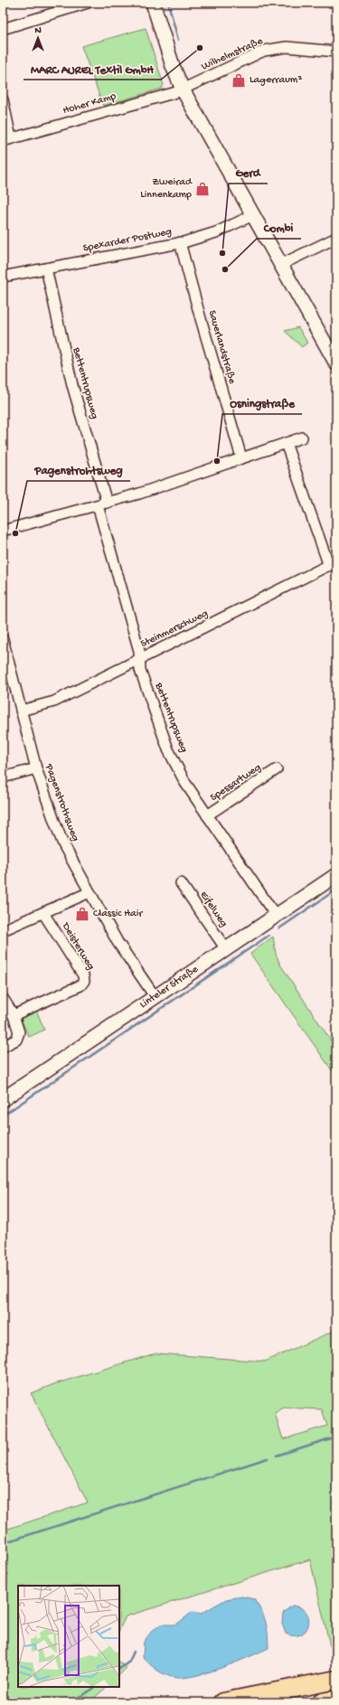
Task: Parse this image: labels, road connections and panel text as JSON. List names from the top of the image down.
{
  "streets": {
    "main road": ["Linteler Straße"],
    "street": [
      "Wilhelmstraße",
      "Hoher Kamp",
      "Spexarder Postweg",
      "Sauerlandstraße",
      "Bettentrupsweg",
      "Steinmerschweg",
      "Spessartweg",
      "Pagenstrothsweg",
      "Eifelweg",
      "Deisterweg"
    ]
  },
  "crossings": [
    ["Wilhelmstraße", "Hoher Kamp"],
    ["Spexarder Postweg", "Sauerlandstraße"],
    ["Spexarder Postweg", "Bettentrupsweg"],
    ["Bettentrupsweg", "Steinmerschweg"],
    ["Bettentrupsweg", "Spessartweg"],
    ["Bettentrupsweg", "Linteler Straße"],
    ["Steinmerschweg", "Pagenstrothsweg"],
    ["Pagenstrothsweg", "Linteler Straße"],
    ["Eifelweg", "Linteler Straße"]
  ],
  "places": {
    "other": [
      "MARC AUREL Textil GmbH",
      "Gerd",
      "Combi",
      "Osningstraße",
      "Pagenstrohtsweg"
    ],
    "shop": ["Lagerraum³", "Zweirad Linnenkamp", "Classic Hair"]
  },
  "north": "top"
}
